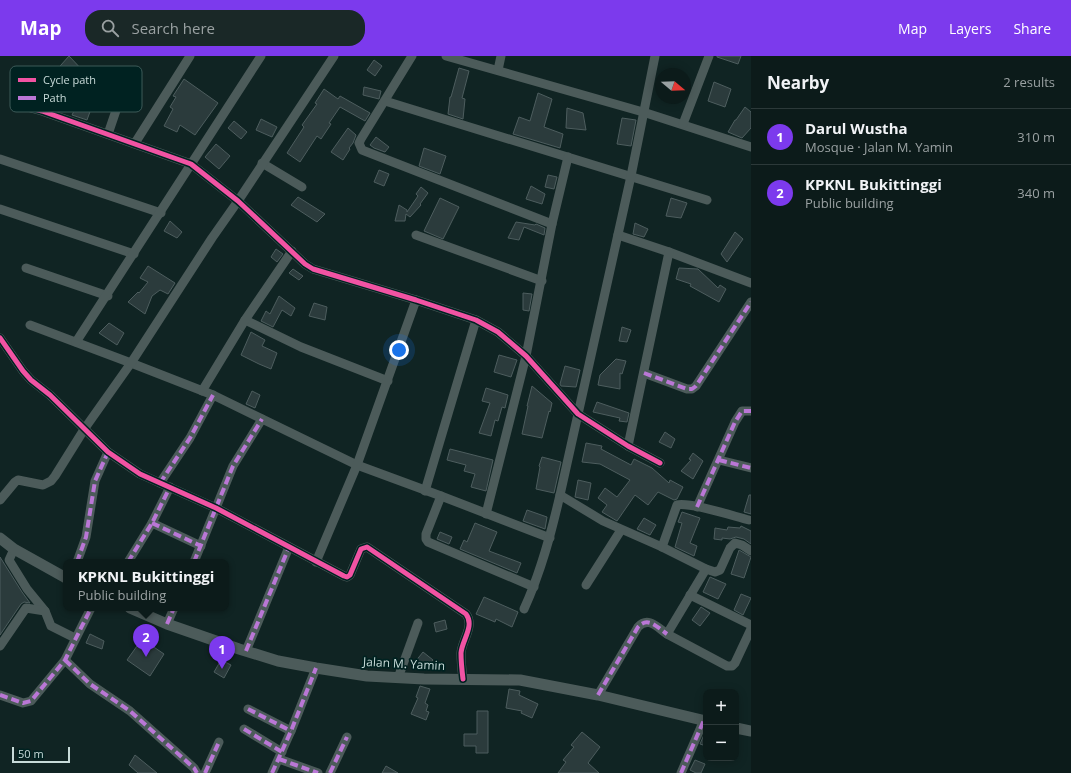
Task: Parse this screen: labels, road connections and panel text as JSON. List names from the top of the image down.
{
  "streets": {
    "street": ["Jalan M. Yamin"]
  },
  "legend": ["Cycle path", "Path"],
  "scale_bar": "50 m",
  "north": "right",
  "page": {
    "header": "Map",
    "search": "Search here",
    "nav": ["Map", "Layers", "Share"],
    "heading": ["Nearby", "2 results"],
    "list": [
      {
        "mark": "1",
        "name": "Darul Wustha",
        "note": "Mosque · Jalan M. Yamin",
        "value": "310 m"
      },
      {
        "mark": "2",
        "name": "KPKNL Bukittinggi",
        "note": "Public building",
        "value": "340 m"
      }
    ],
    "popup": ["KPKNL Bukittinggi", "Public building"],
    "pins": ["2", "1"],
    "map_buttons": ["+", "−"],
    "scale": "50 m"
  }
}
